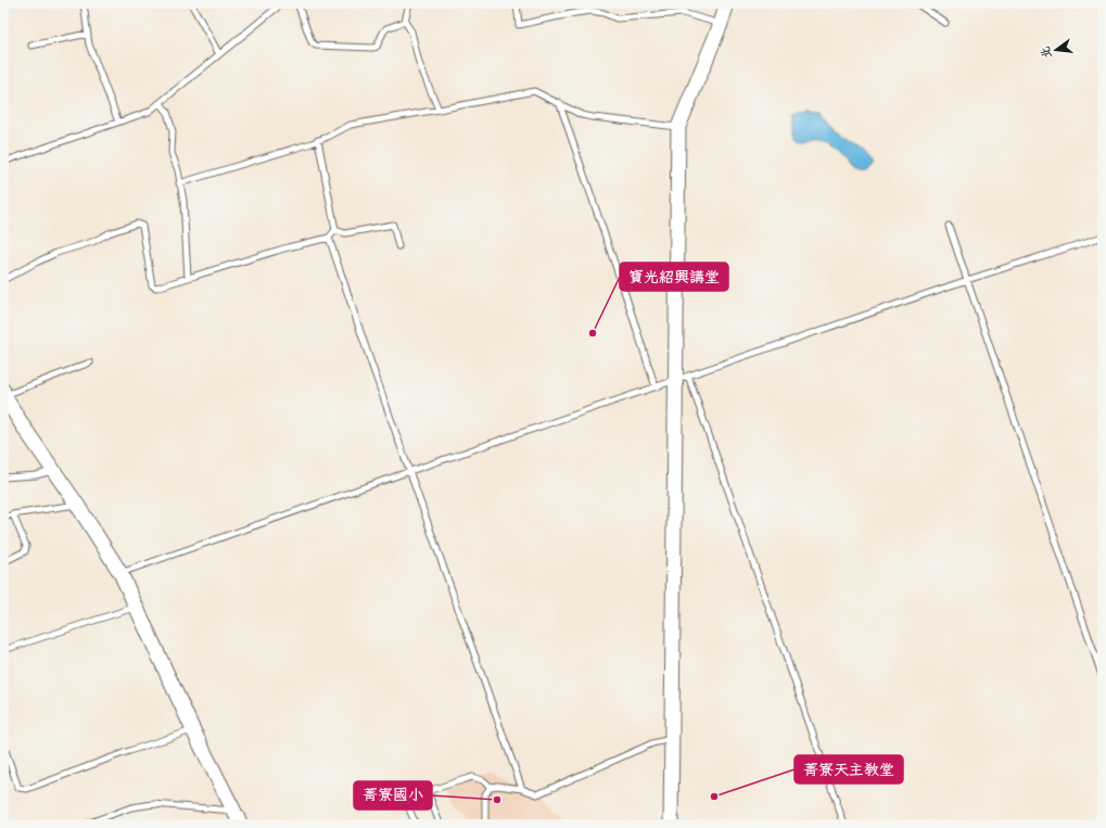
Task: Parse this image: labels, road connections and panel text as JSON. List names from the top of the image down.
{
  "places": ["寶光紹興講堂", "菁寮天主教堂", "菁寮國小"],
  "north": "left"
}
